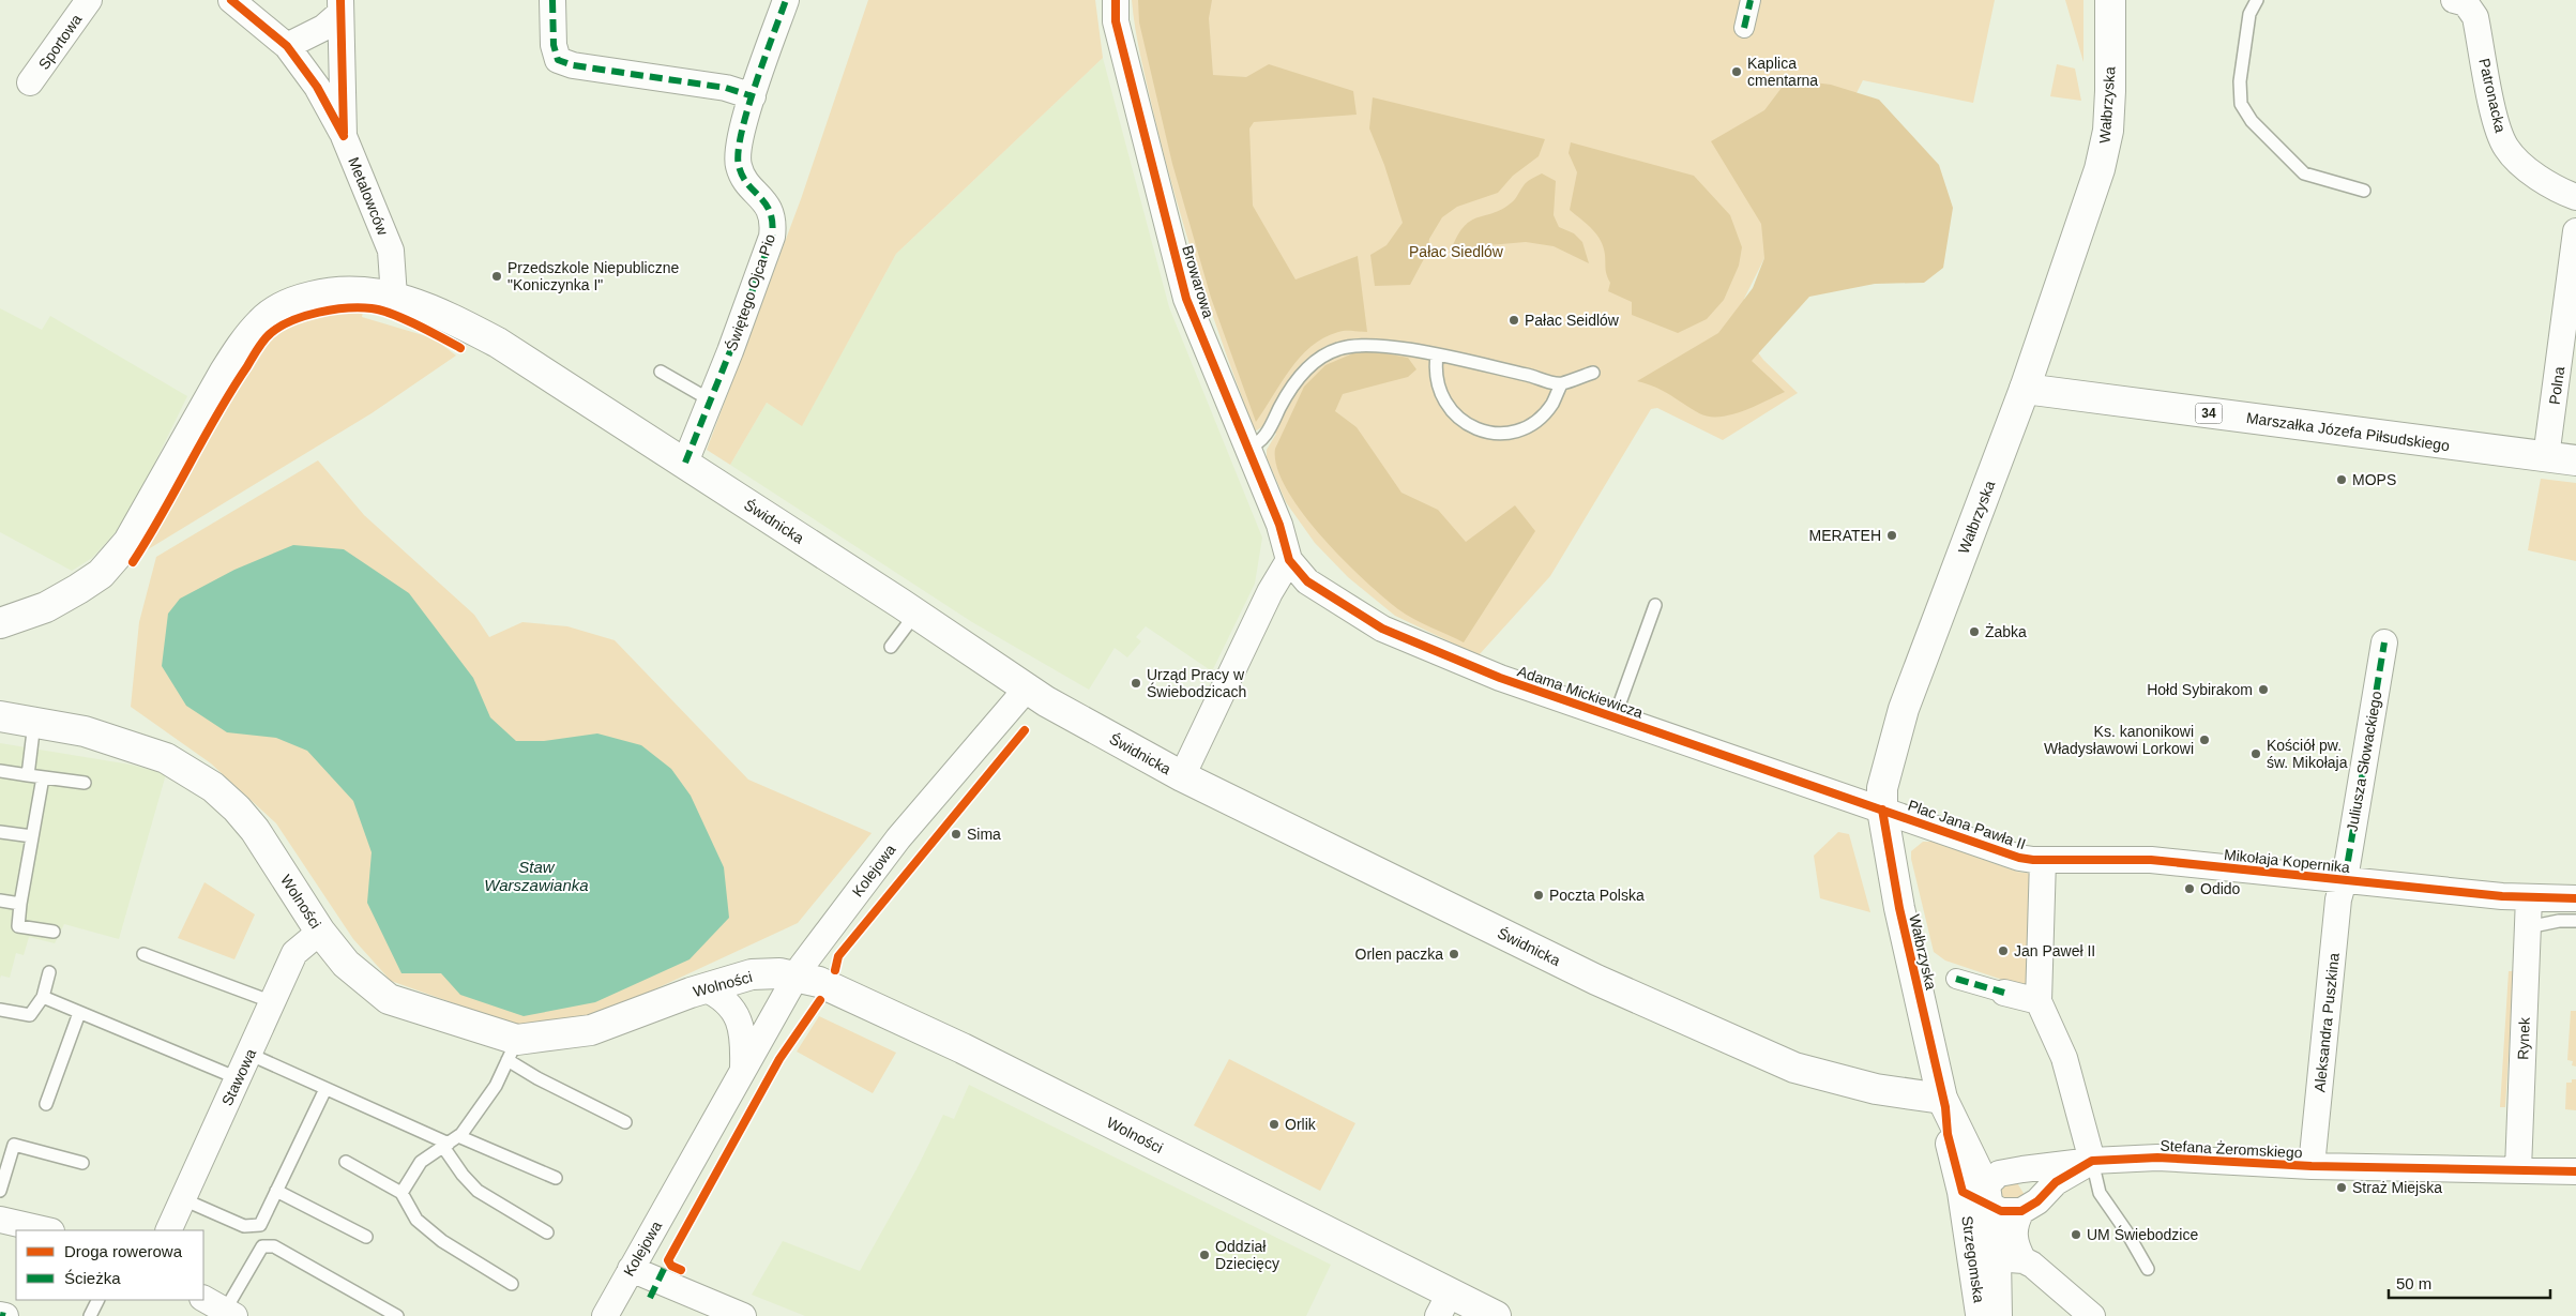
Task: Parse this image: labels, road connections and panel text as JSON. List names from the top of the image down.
{
  "streets": {
    "street": [
      "Sportowa",
      "Patronacka",
      "Wałbrzyska",
      "Metalowców",
      "Browarowa",
      "Świętego Ojca Pio",
      "Polna",
      "34",
      "Marszałka Józefa Piłsudskiego",
      "Świdnicka",
      "Adama Mickiewicza",
      "Juliusza Słowackiego",
      "Plac Jana Pawła II",
      "Mikołaja Kopernika",
      "Kolejowa",
      "Wolności",
      "Aleksandra Puszkina",
      "Rynek",
      "Stawowa",
      "Stefana Żeromskiego",
      "Strzegomska"
    ]
  },
  "crossings": [
    ["Wałbrzyska", "Marszałka Józefa Piłsudskiego"],
    ["Wałbrzyska", "Świdnicka"],
    ["Wałbrzyska", "Adama Mickiewicza"],
    ["Wałbrzyska", "Plac Jana Pawła II"],
    ["Wałbrzyska", "Strzegomska"],
    ["Metalowców", "Świdnicka"],
    ["Browarowa", "Adama Mickiewicza"],
    ["Świętego Ojca Pio", "Świdnicka"],
    ["Polna", "Marszałka Józefa Piłsudskiego"],
    ["Świdnicka", "Kolejowa"],
    ["Świdnicka", "Strzegomska"],
    ["Adama Mickiewicza", "Plac Jana Pawła II"],
    ["Juliusza Słowackiego", "Mikołaja Kopernika"],
    ["Juliusza Słowackiego", "Aleksandra Puszkina"],
    ["Plac Jana Pawła II", "Mikołaja Kopernika"],
    ["Plac Jana Pawła II", "Stefana Żeromskiego"],
    ["Mikołaja Kopernika", "Aleksandra Puszkina"],
    ["Mikołaja Kopernika", "Rynek"],
    ["Kolejowa", "Wolności"],
    ["Wolności", "Stawowa"],
    ["Aleksandra Puszkina", "Stefana Żeromskiego"],
    ["Rynek", "Stefana Żeromskiego"],
    ["Stefana Żeromskiego", "Strzegomska"]
  ],
  "water": ["Staw Warszawianka"],
  "parks": ["Pałac Siedlów"],
  "places": [
    "Kaplica cmentarna",
    "Przedszkole Niepubliczne \"Koniczynka I\"",
    "Pałac Seidlów",
    "MOPS",
    "MERATEH",
    "Żabka",
    "Urząd Pracy w Świebodzicach",
    "Hołd Sybirakom",
    "Ks. kanonikowi Władysławowi Lorkowi",
    "Kościół pw. św. Mikołaja",
    "Sima",
    "Odido",
    "Poczta Polska",
    "Jan Paweł II",
    "Orlen paczka",
    "Orlik",
    "Straż Miejska",
    "UM Świebodzice",
    "Oddział Dziecięcy"
  ],
  "legend": ["Droga rowerowa", "Ścieżka"],
  "scale_bar": "50 m"
}
